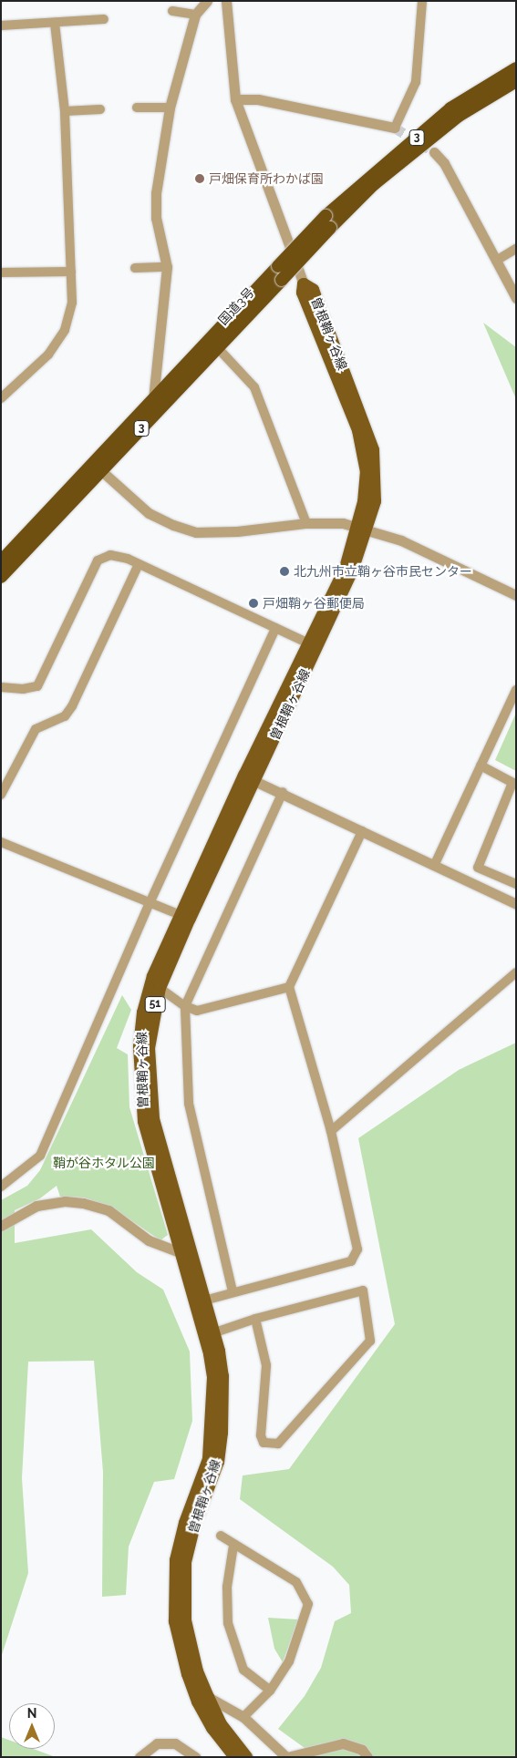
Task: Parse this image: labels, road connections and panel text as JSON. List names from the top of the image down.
{
  "streets": {
    "highway": ["3", "国道3号"],
    "main road": ["曽根鞘ヶ谷線", "51"]
  },
  "parks": ["鞘が谷ホタル公園"],
  "places": ["戸畑保育所わかば園", "北九州市立鞘ヶ谷市民センター", "戸畑鞘ヶ谷郵便局"],
  "north": "top"
}
